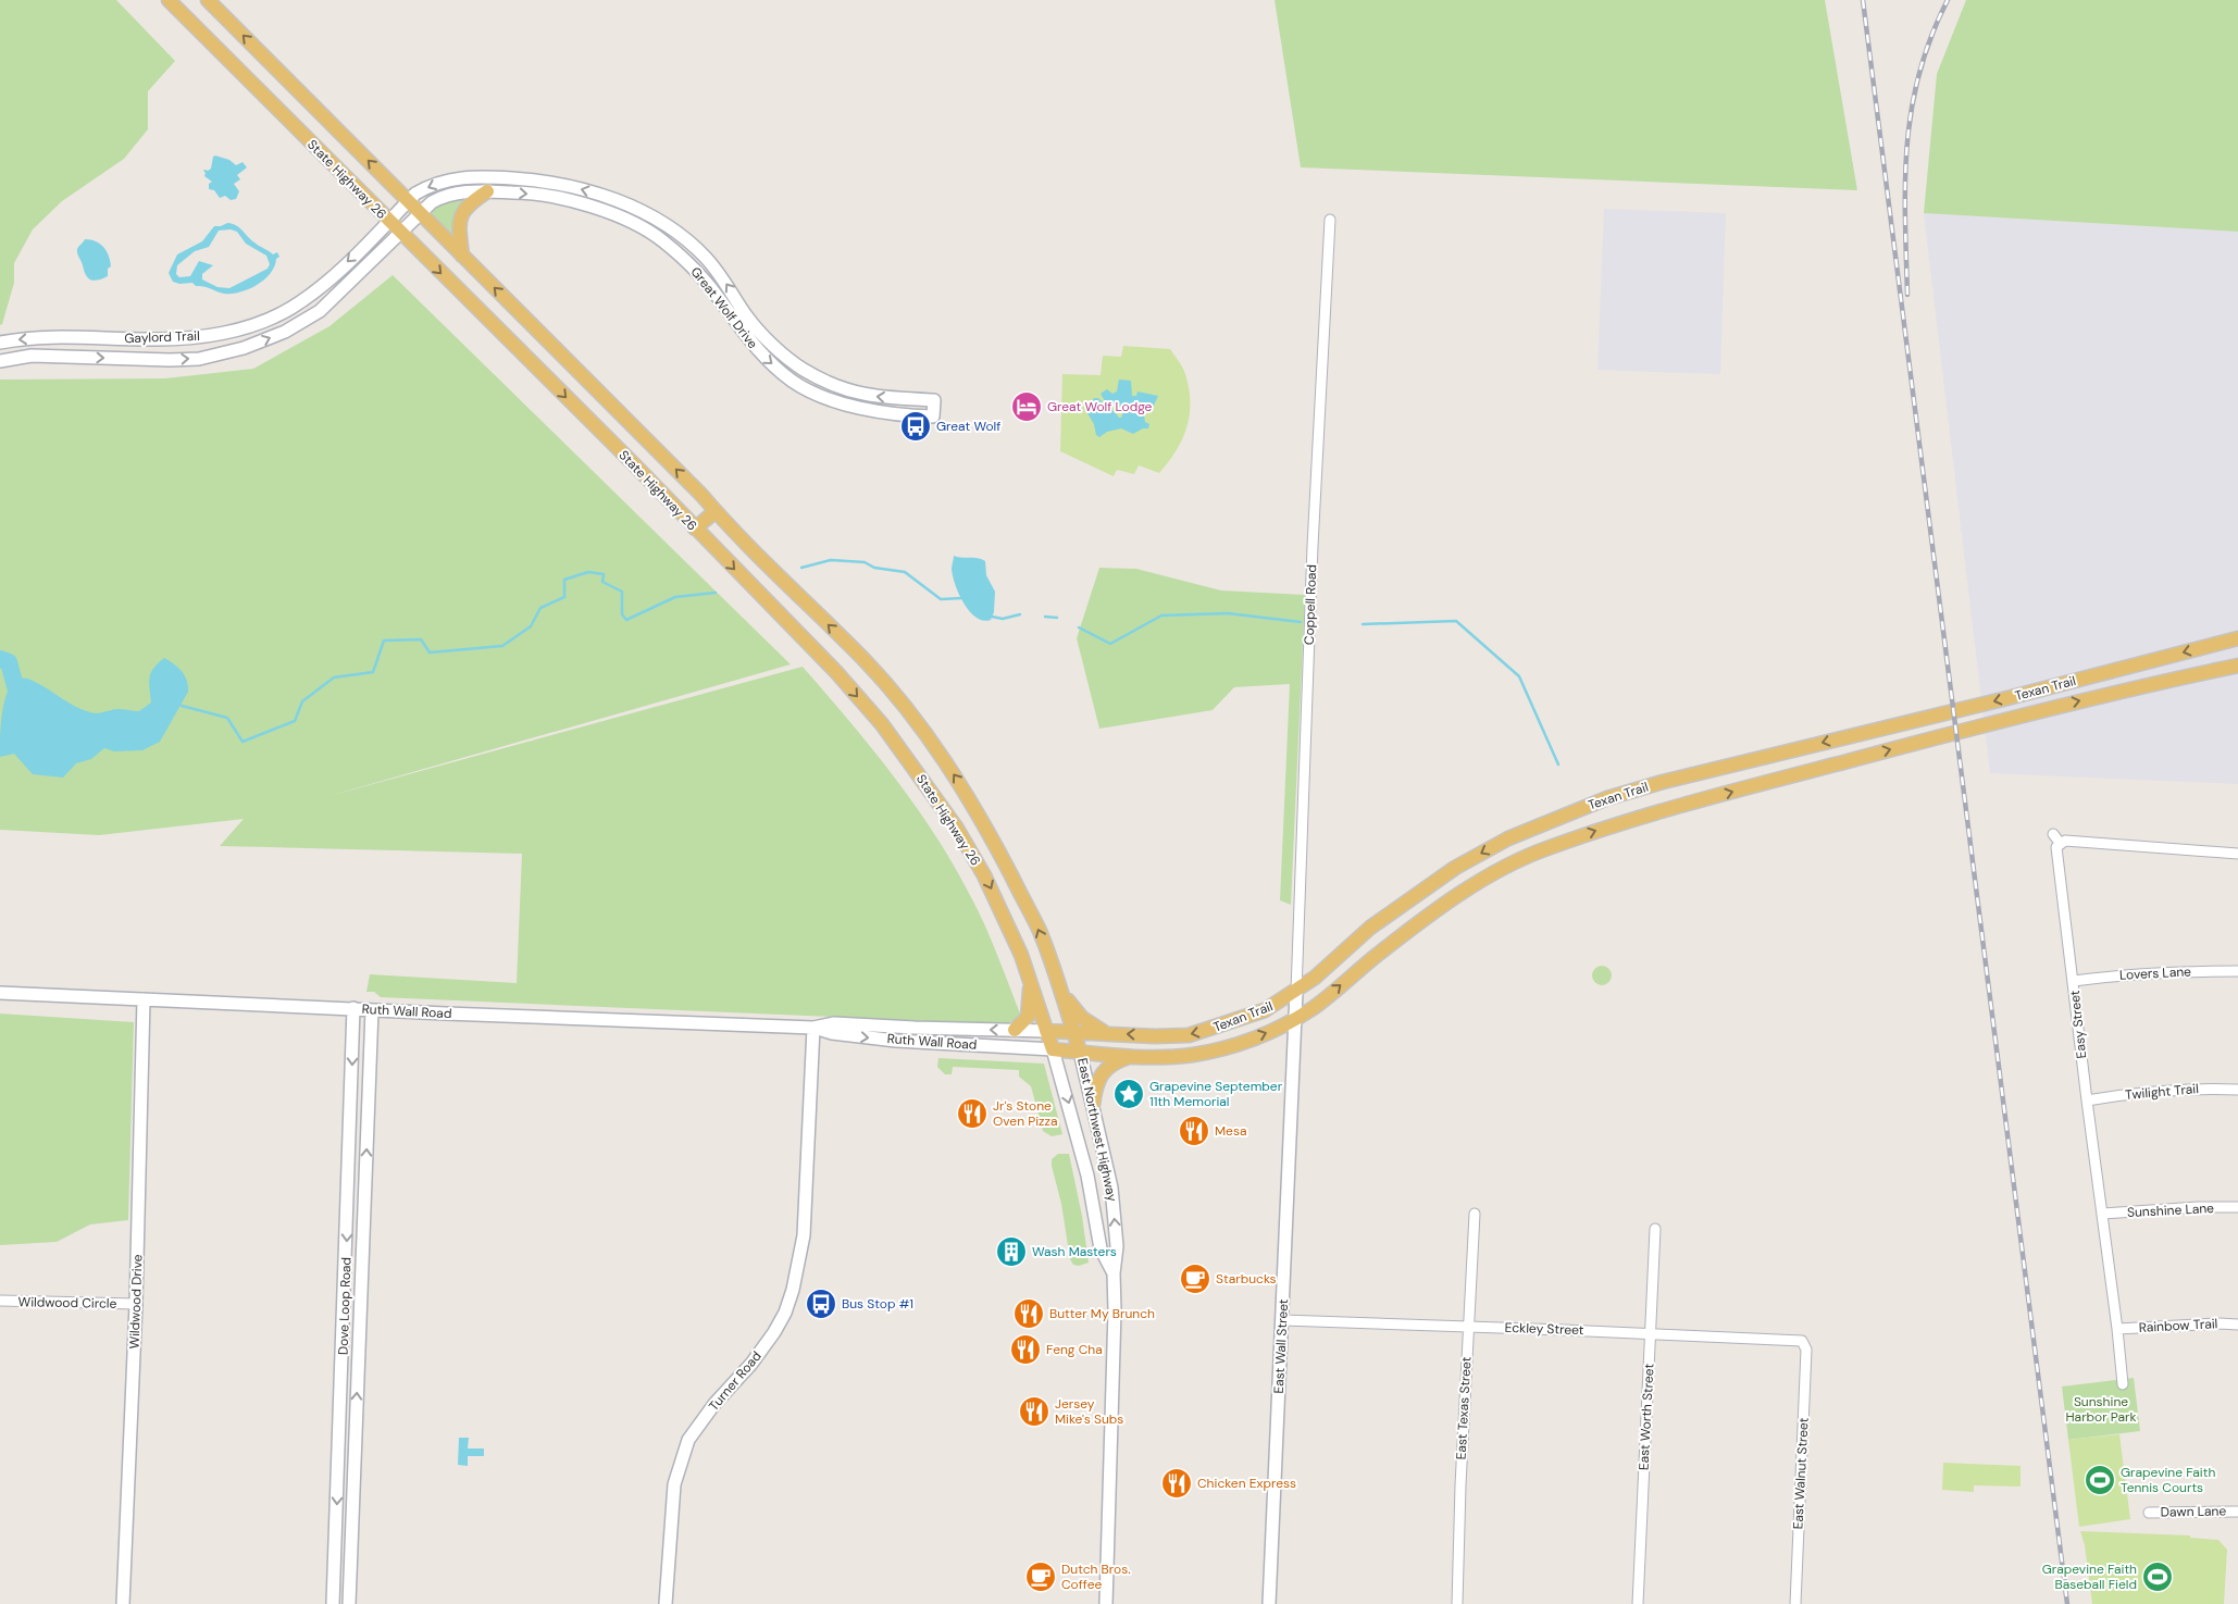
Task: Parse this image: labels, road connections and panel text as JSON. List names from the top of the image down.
{
  "streets": {
    "main road": ["State Highway 26", "Texan Trail"],
    "street": [
      "Great Wolf Drive",
      "Gaylord Trail",
      "Coppell Road",
      "Lovers Lane",
      "Ruth Wall Road",
      "Easy Street",
      "Twilight Trail",
      "East Northwest Highway",
      "Sunshine Lane",
      "Wildwood Drive",
      "Wildwood Circle",
      "Dove Loop Road",
      "Rainbow Trail",
      "Eckley Street",
      "East Wall Street",
      "Turner Road",
      "East Texas Street",
      "East Worth Street",
      "East Walnut Street",
      "Dawn Lane"
    ]
  },
  "crossings": [
    ["State Highway 26", "Great Wolf Drive"],
    ["State Highway 26", "Gaylord Trail"],
    ["State Highway 26", "Texan Trail"],
    ["State Highway 26", "Ruth Wall Road"],
    ["State Highway 26", "East Northwest Highway"],
    ["Great Wolf Drive", "Gaylord Trail"],
    ["Coppell Road", "Texan Trail"],
    ["Coppell Road", "East Wall Street"],
    ["Texan Trail", "Ruth Wall Road"],
    ["Texan Trail", "East Northwest Highway"],
    ["Texan Trail", "East Wall Street"],
    ["Lovers Lane", "Easy Street"],
    ["Ruth Wall Road", "East Northwest Highway"],
    ["Ruth Wall Road", "Wildwood Drive"],
    ["Ruth Wall Road", "Dove Loop Road"],
    ["Ruth Wall Road", "Turner Road"],
    ["Easy Street", "Twilight Trail"],
    ["Easy Street", "Sunshine Lane"],
    ["Easy Street", "Rainbow Trail"],
    ["Wildwood Drive", "Wildwood Circle"],
    ["Eckley Street", "East Wall Street"],
    ["Eckley Street", "East Texas Street"],
    ["Eckley Street", "East Worth Street"],
    ["Eckley Street", "East Walnut Street"]
  ],
  "parks": ["Sunshine Harbor Park"],
  "places": {
    "hotel": ["Great Wolf Lodge"],
    "bus stop": ["Great Wolf", "Bus Stop #1"],
    "place": ["Grapevine September 11th Memorial"],
    "restaurant": [
      "Jr's Stone Oven Pizza",
      "Mesa",
      "Butter My Brunch",
      "Feng Cha",
      "Jersey Mike's Subs",
      "Chicken Express"
    ],
    "building": ["Wash Masters"],
    "cafe": ["Starbucks", "Dutch Bros. Coffee"],
    "sports": ["Grapevine Faith Tennis Courts", "Grapevine Faith Baseball Field"]
  }
}
